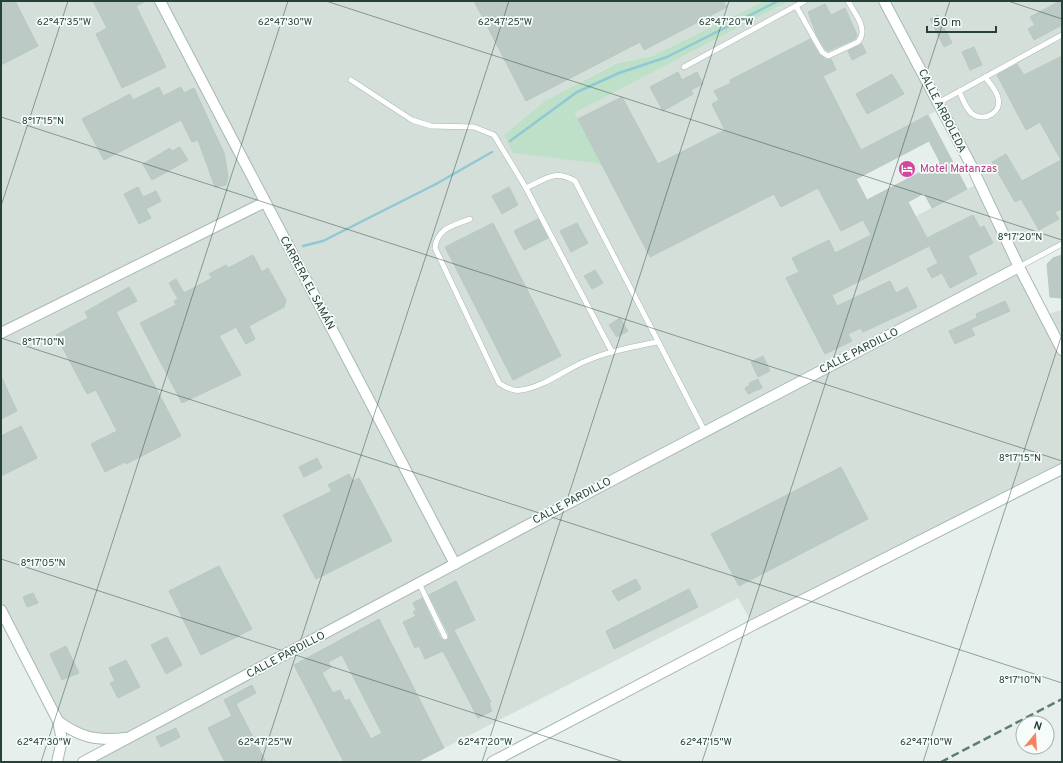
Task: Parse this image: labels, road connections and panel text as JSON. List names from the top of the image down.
{
  "streets": {
    "street": ["CALLE ARBOLEDA", "CARRERA EL SAMÁN", "CALLE PARDILLO"]
  },
  "crossings": [
    ["CALLE ARBOLEDA", "CALLE PARDILLO"],
    ["CARRERA EL SAMÁN", "CALLE PARDILLO"]
  ],
  "places": {
    "hotel": ["Motel Matanzas"]
  },
  "scale_bar": "50 m",
  "north": "top",
  "coordinates": [
    "62°47'35\"W",
    "62°47'30\"W",
    "62°47'25\"W",
    "62°47'20\"W",
    "8°17'15\"N",
    "8°17'20\"N",
    "8°17'10\"N",
    "8°17'05\"N",
    "62°47'15\"W",
    "62°47'10\"W"
  ]
}
